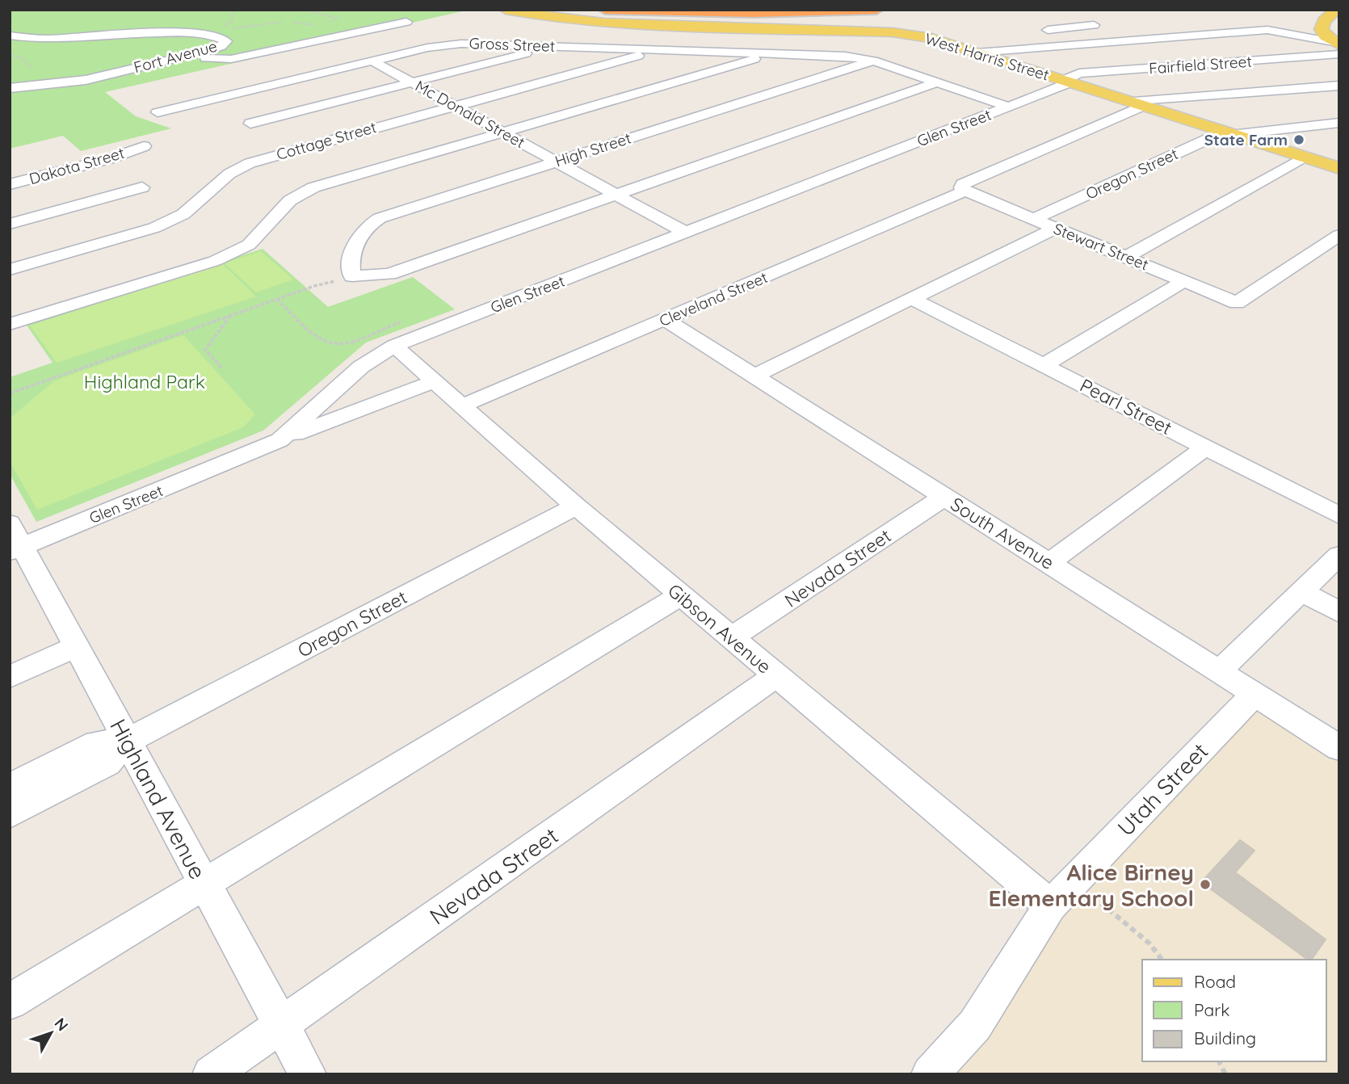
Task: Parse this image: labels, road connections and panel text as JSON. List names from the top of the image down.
{
  "streets": {
    "main road": ["West Harris Street"],
    "street": [
      "Gross Street",
      "Fort Avenue",
      "Fairfield Street",
      "Mc Donald Street",
      "Glen Street",
      "Cottage Street",
      "High Street",
      "Dakota Street",
      "Oregon Street",
      "Stewart Street",
      "Cleveland Street",
      "Pearl Street",
      "South Avenue",
      "Nevada Street",
      "Gibson Avenue",
      "Utah Street",
      "Highland Avenue"
    ]
  },
  "crossings": [
    ["Gross Street", "Mc Donald Street"],
    ["Gross Street", "Glen Street"],
    ["Gross Street", "Cottage Street"],
    ["Gross Street", "High Street"],
    ["West Harris Street", "Fairfield Street"],
    ["West Harris Street", "Glen Street"],
    ["West Harris Street", "Oregon Street"],
    ["West Harris Street", "Cleveland Street"],
    ["Fairfield Street", "Glen Street"],
    ["Mc Donald Street", "Glen Street"],
    ["Mc Donald Street", "Cottage Street"],
    ["Mc Donald Street", "High Street"],
    ["Glen Street", "Gibson Avenue"],
    ["Glen Street", "Highland Avenue"],
    ["Oregon Street", "Stewart Street"],
    ["Oregon Street", "Gibson Avenue"],
    ["Oregon Street", "Highland Avenue"],
    ["Stewart Street", "Cleveland Street"],
    ["Cleveland Street", "South Avenue"],
    ["Cleveland Street", "Gibson Avenue"],
    ["South Avenue", "Nevada Street"],
    ["South Avenue", "Utah Street"],
    ["Nevada Street", "Gibson Avenue"],
    ["Nevada Street", "Highland Avenue"],
    ["Gibson Avenue", "Utah Street"]
  ],
  "parks": ["Highland Park"],
  "places": ["State Farm", "Alice Birney Elementary School"],
  "legend": ["Road", "Park", "Building"],
  "north": "top right"
}
